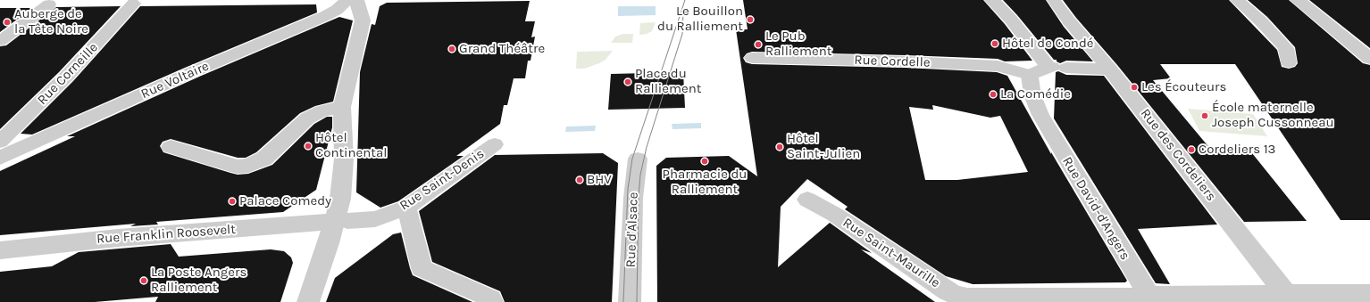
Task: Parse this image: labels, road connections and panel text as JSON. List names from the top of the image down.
{
  "streets": {
    "street": [
      "Rue Cordelle",
      "Rue Corneille",
      "Rue Voltaire",
      "Rue des Cordeliers",
      "Rue Saint-Denis",
      "Rue David-d'Angers",
      "Rue d'Alsace",
      "Rue Franklin Roosevelt",
      "Rue Saint-Maurille"
    ]
  },
  "crossings": [
    ["Rue Cordelle", "Rue David-d'Angers"],
    ["Rue des Cordeliers", "Rue Saint-Maurille"],
    ["Rue Saint-Denis", "Rue Franklin Roosevelt"],
    ["Rue David-d'Angers", "Rue Saint-Maurille"]
  ],
  "places": [
    "Le Bouillon du Ralliement",
    "Auberge de la Tête Noire",
    "Hôtel de Condé",
    "Le Pub Ralliement",
    "Grand Théâtre",
    "Place du Ralliement",
    "Les Écouteurs",
    "La Comédie",
    "École maternelle Joseph Cussonneau",
    "Hôtel Continental",
    "Hôtel Saint-Julien",
    "Cordeliers 13",
    "Pharmacie du Ralliement",
    "BHV",
    "Palace Comedy",
    "La Poste Angers Ralliement"
  ]
}
